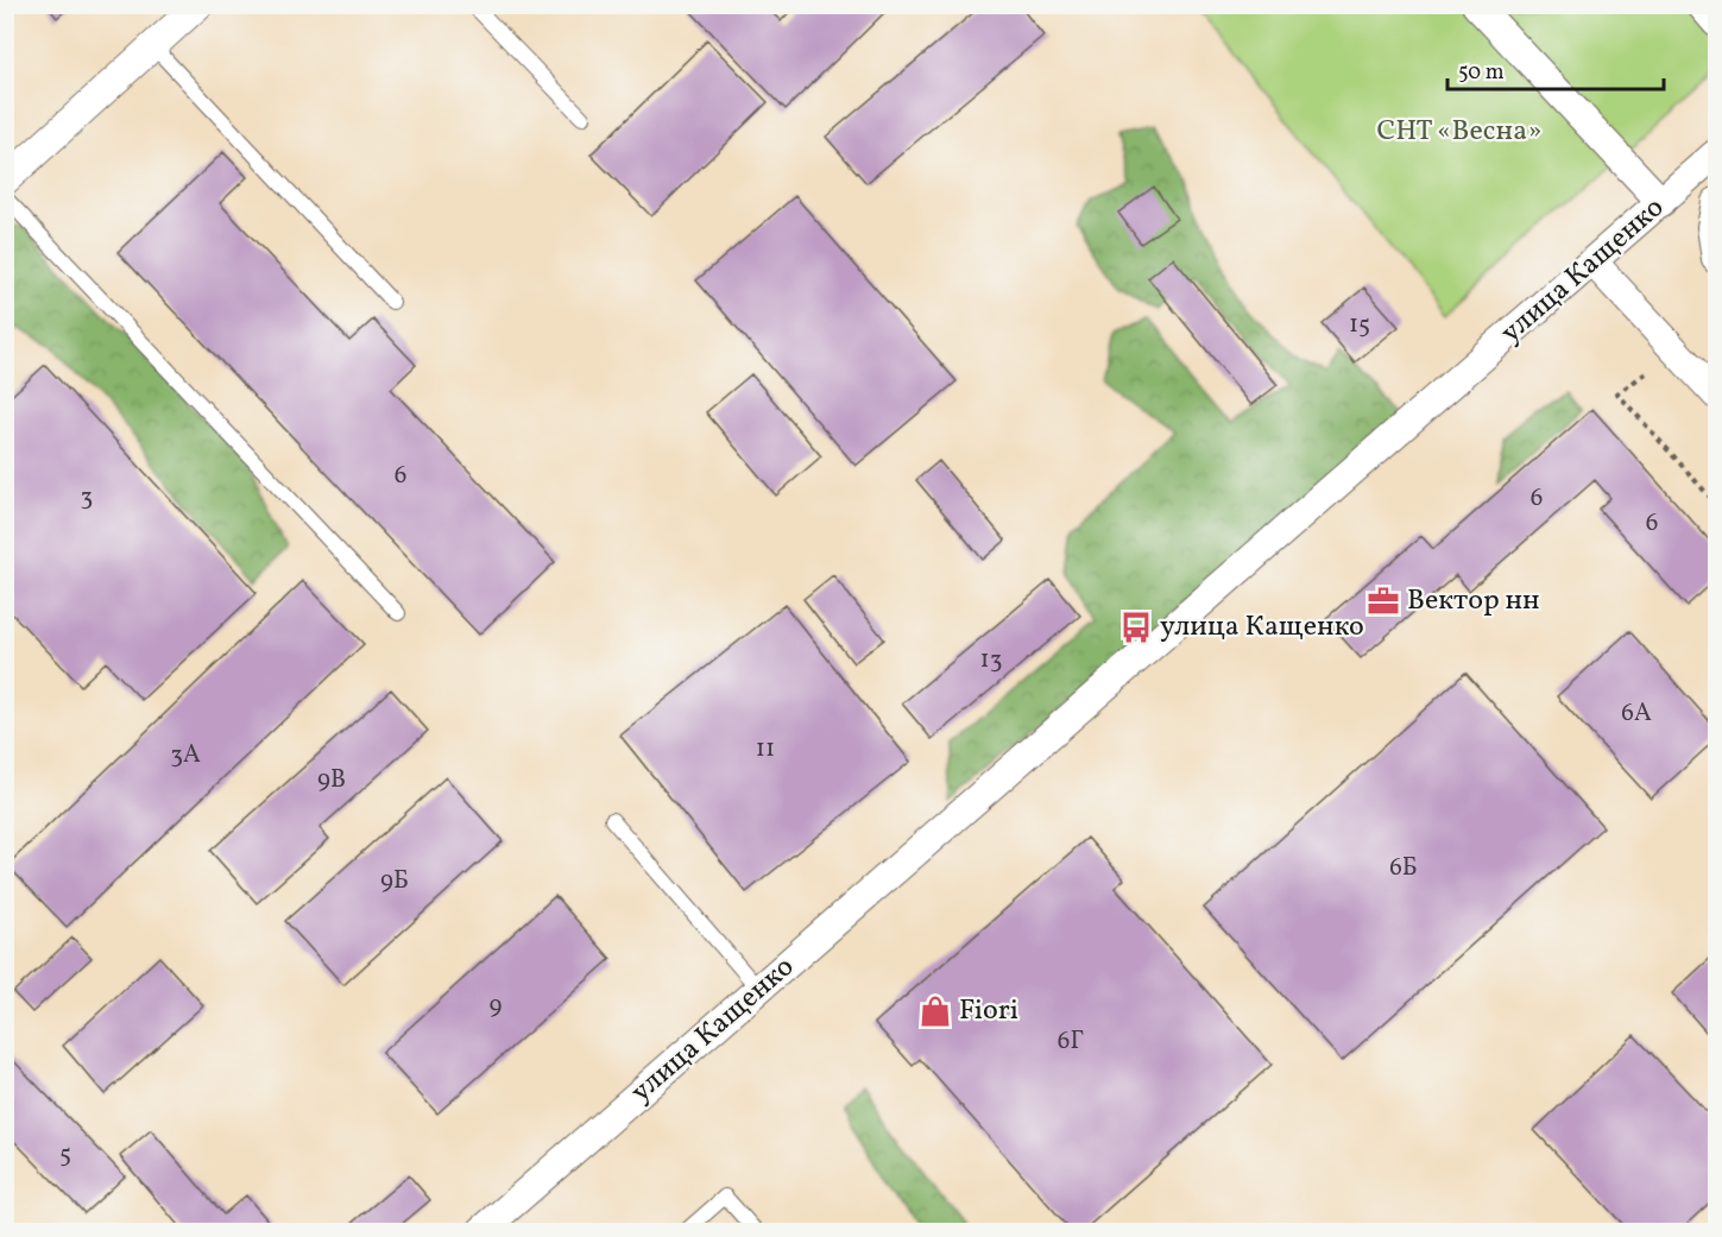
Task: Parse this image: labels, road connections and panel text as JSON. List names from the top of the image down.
{
  "streets": {
    "street": ["улица Кащенко"]
  },
  "parks": ["СНТ «Весна»"],
  "places": {
    "office": ["Вектор нн"],
    "bus stop": ["улица Кащенко"],
    "shop": ["Fiori"]
  },
  "house_numbers": [
    "15",
    "6",
    "3",
    "6",
    "6",
    "13",
    "6А",
    "11",
    "3А",
    "9В",
    "6Б",
    "9Б",
    "9",
    "6Г",
    "5"
  ],
  "scale_bar": "50 m"
}
